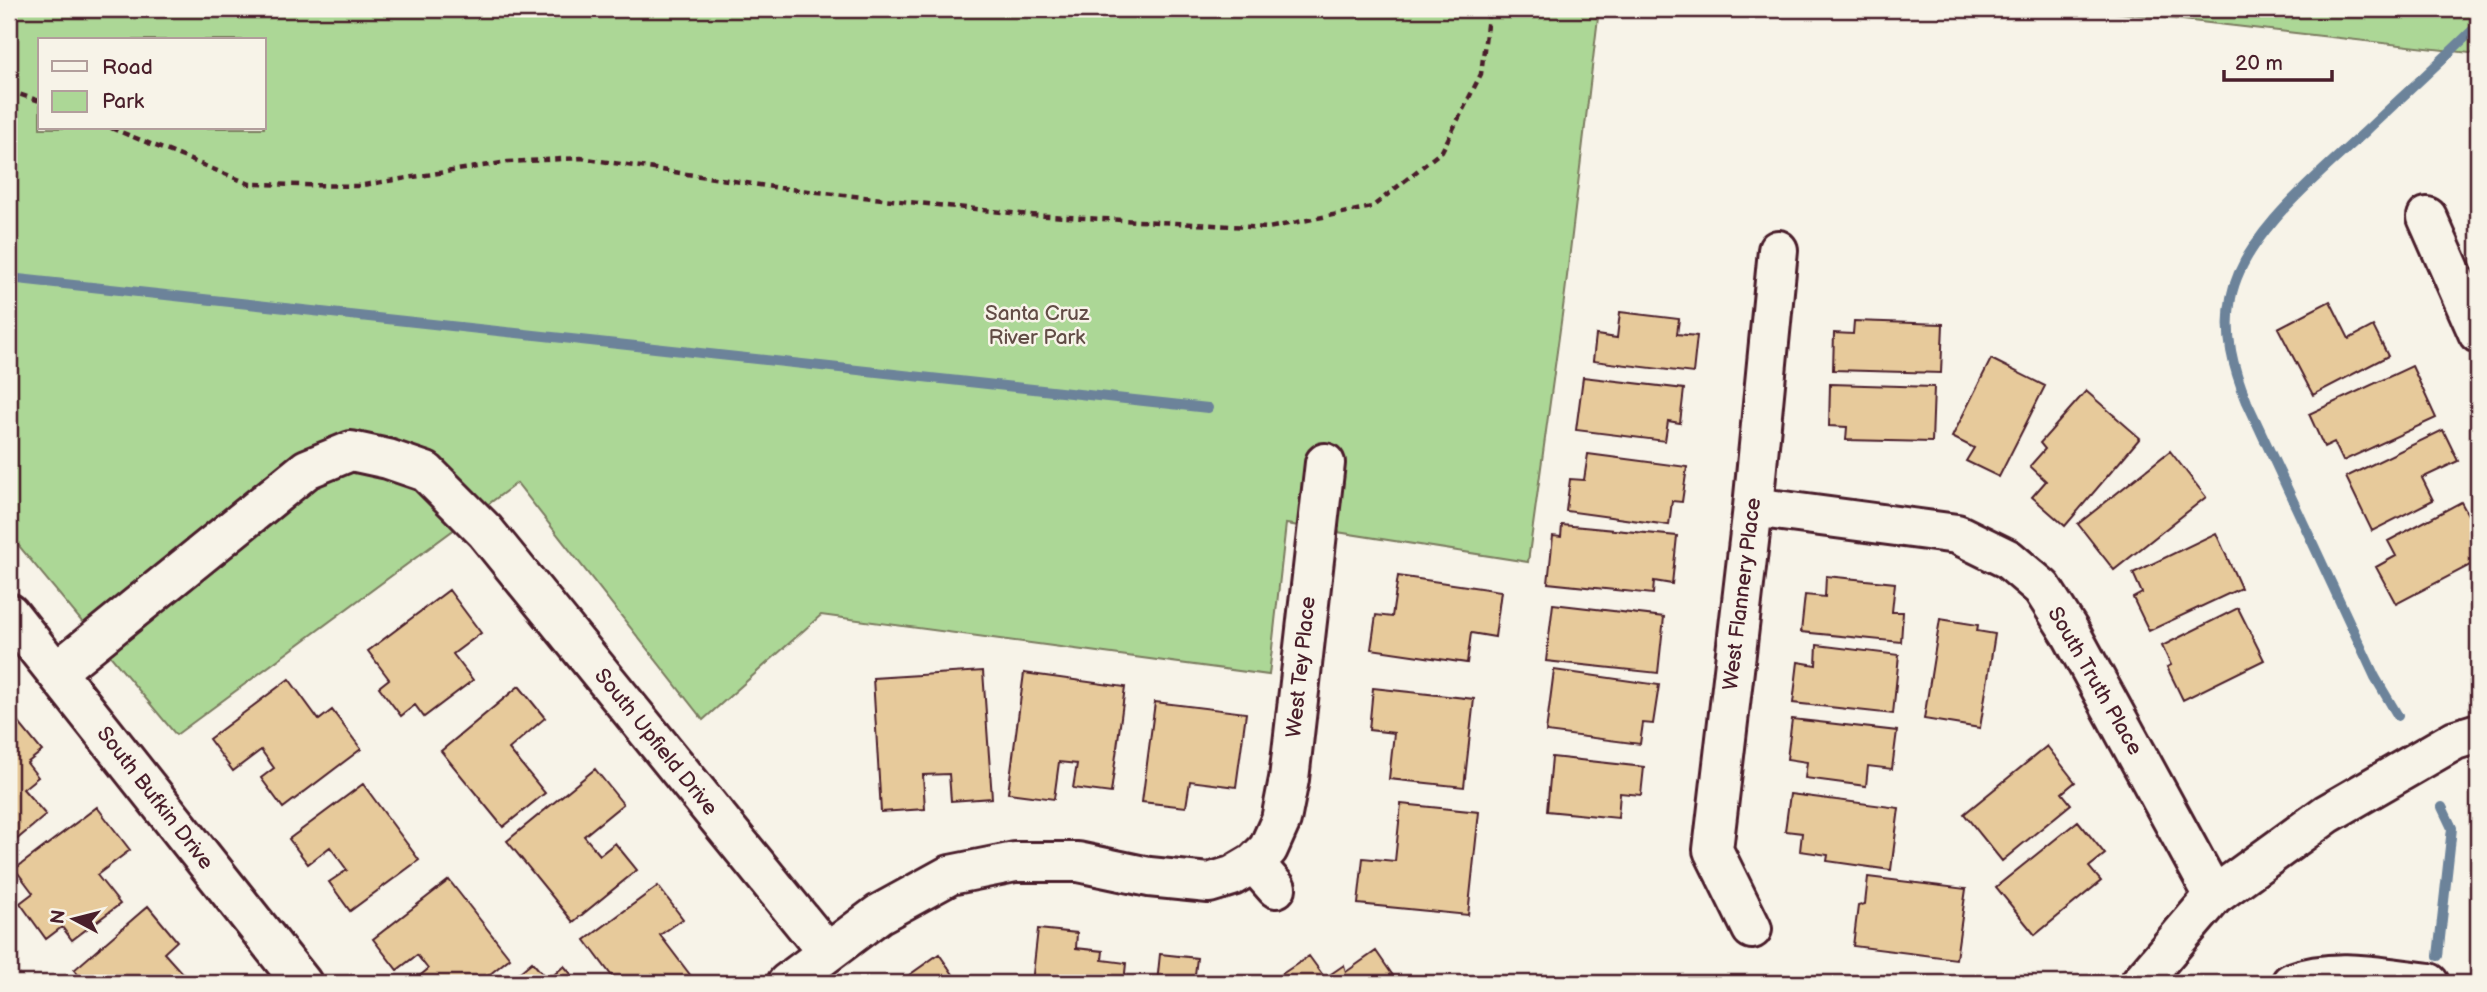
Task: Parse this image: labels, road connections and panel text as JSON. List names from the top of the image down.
{
  "streets": {
    "street": [
      "West Flannery Place",
      "West Tey Place",
      "South Truth Place",
      "South Upfield Drive",
      "South Bufkin Drive"
    ]
  },
  "crossings": [
    ["West Flannery Place", "South Truth Place"],
    ["West Tey Place", "South Upfield Drive"],
    ["South Upfield Drive", "South Bufkin Drive"]
  ],
  "parks": ["Santa Cruz River Park"],
  "legend": ["Road", "Park"],
  "scale_bar": "20 m",
  "north": "left"
}
